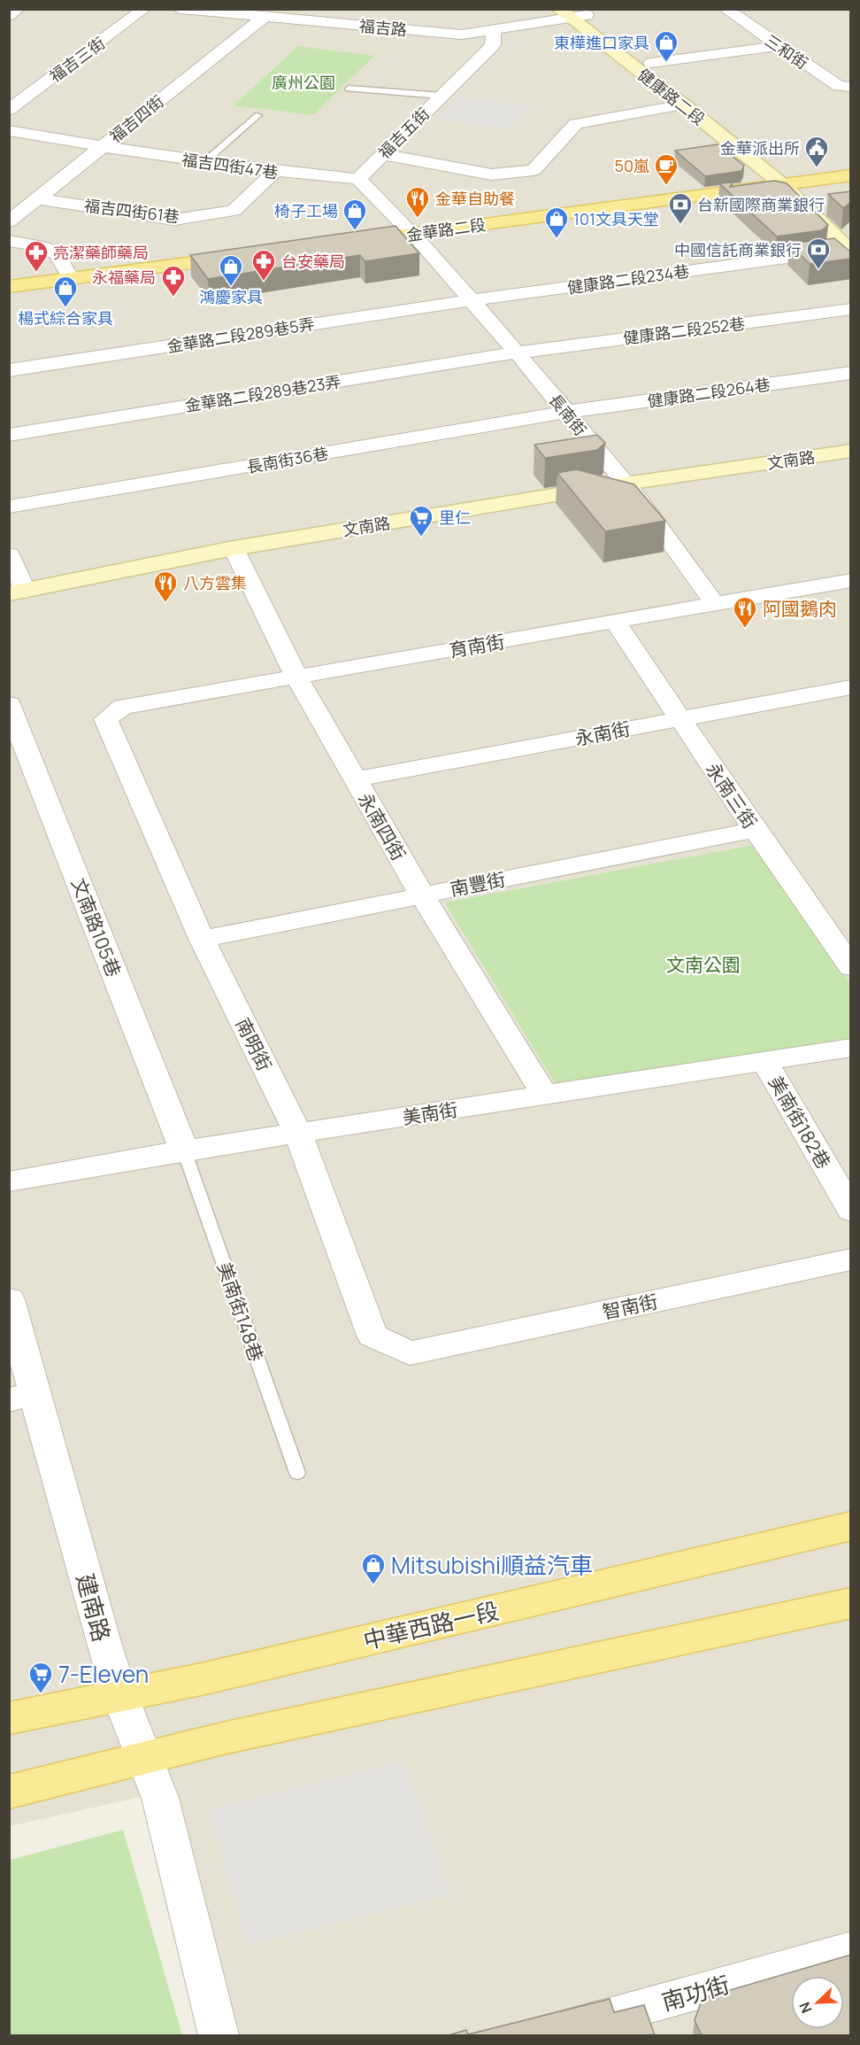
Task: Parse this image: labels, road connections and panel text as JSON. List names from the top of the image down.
{
  "streets": {
    "main road": ["金華路二段", "中華西路一段"],
    "street": [
      "福吉路",
      "三和街",
      "福吉三街",
      "健康路二段",
      "福吉四街",
      "福吉五街",
      "福吉四街47巷",
      "福吉四街61巷",
      "健康路二段234巷",
      "健康路二段252巷",
      "金華路二段289巷5弄",
      "健康路二段264巷",
      "金華路二段289巷23弄",
      "長南街",
      "長南街36巷",
      "文南路",
      "育南街",
      "永南街",
      "永南三街",
      "永南四街",
      "南豐街",
      "文南路105巷",
      "南明街",
      "美南街",
      "美南街182巷",
      "智南街",
      "建南路",
      "南功街"
    ],
    "lane": ["美南街148巷"]
  },
  "crossings": [
    ["福吉路", "健康路二段"],
    ["福吉路", "福吉四街"],
    ["福吉路", "福吉五街"],
    ["健康路二段", "金華路二段"],
    ["健康路二段", "健康路二段234巷"],
    ["福吉四街", "福吉四街47巷"],
    ["福吉四街", "福吉四街61巷"],
    ["福吉五街", "福吉四街47巷"],
    ["福吉四街47巷", "福吉四街61巷"],
    ["金華路二段", "長南街"],
    ["健康路二段234巷", "金華路二段289巷5弄"],
    ["健康路二段234巷", "長南街"],
    ["健康路二段252巷", "金華路二段289巷23弄"],
    ["健康路二段252巷", "長南街"],
    ["金華路二段289巷5弄", "長南街"],
    ["健康路二段264巷", "長南街"],
    ["健康路二段264巷", "長南街36巷"],
    ["金華路二段289巷23弄", "長南街"],
    ["長南街", "長南街36巷"],
    ["長南街", "文南路"],
    ["長南街", "育南街"],
    ["文南路", "永南四街"],
    ["育南街", "永南三街"],
    ["育南街", "永南四街"],
    ["育南街", "南明街"],
    ["永南街", "永南三街"],
    ["永南街", "永南四街"],
    ["永南三街", "南豐街"],
    ["永南四街", "南豐街"],
    ["永南四街", "美南街"],
    ["南豐街", "南明街"],
    ["文南路105巷", "美南街"],
    ["文南路105巷", "美南街148巷"],
    ["南明街", "美南街"],
    ["南明街", "智南街"],
    ["美南街", "美南街182巷"],
    ["美南街", "美南街148巷"],
    ["建南路", "中華西路一段"]
  ],
  "parks": ["廣州公園", "文南公園"],
  "places": {
    "shop": [
      "東樺進口家具",
      "椅子工場",
      "101文具天堂",
      "鴻慶家具",
      "楊式綜合家具",
      "Mitsubishi順益汽車"
    ],
    "public building": ["金華派出所"],
    "cafe": ["50嵐"],
    "restaurant": ["金華自助餐", "八方雲集", "阿國鵝肉"],
    "bank": ["台新國際商業銀行", "中國信託商業銀行"],
    "pharmacy": ["亮潔藥師藥局", "台安藥局", "永福藥局"],
    "supermarket": ["里仁", "7-Eleven"]
  },
  "north": "bottom left"
}
